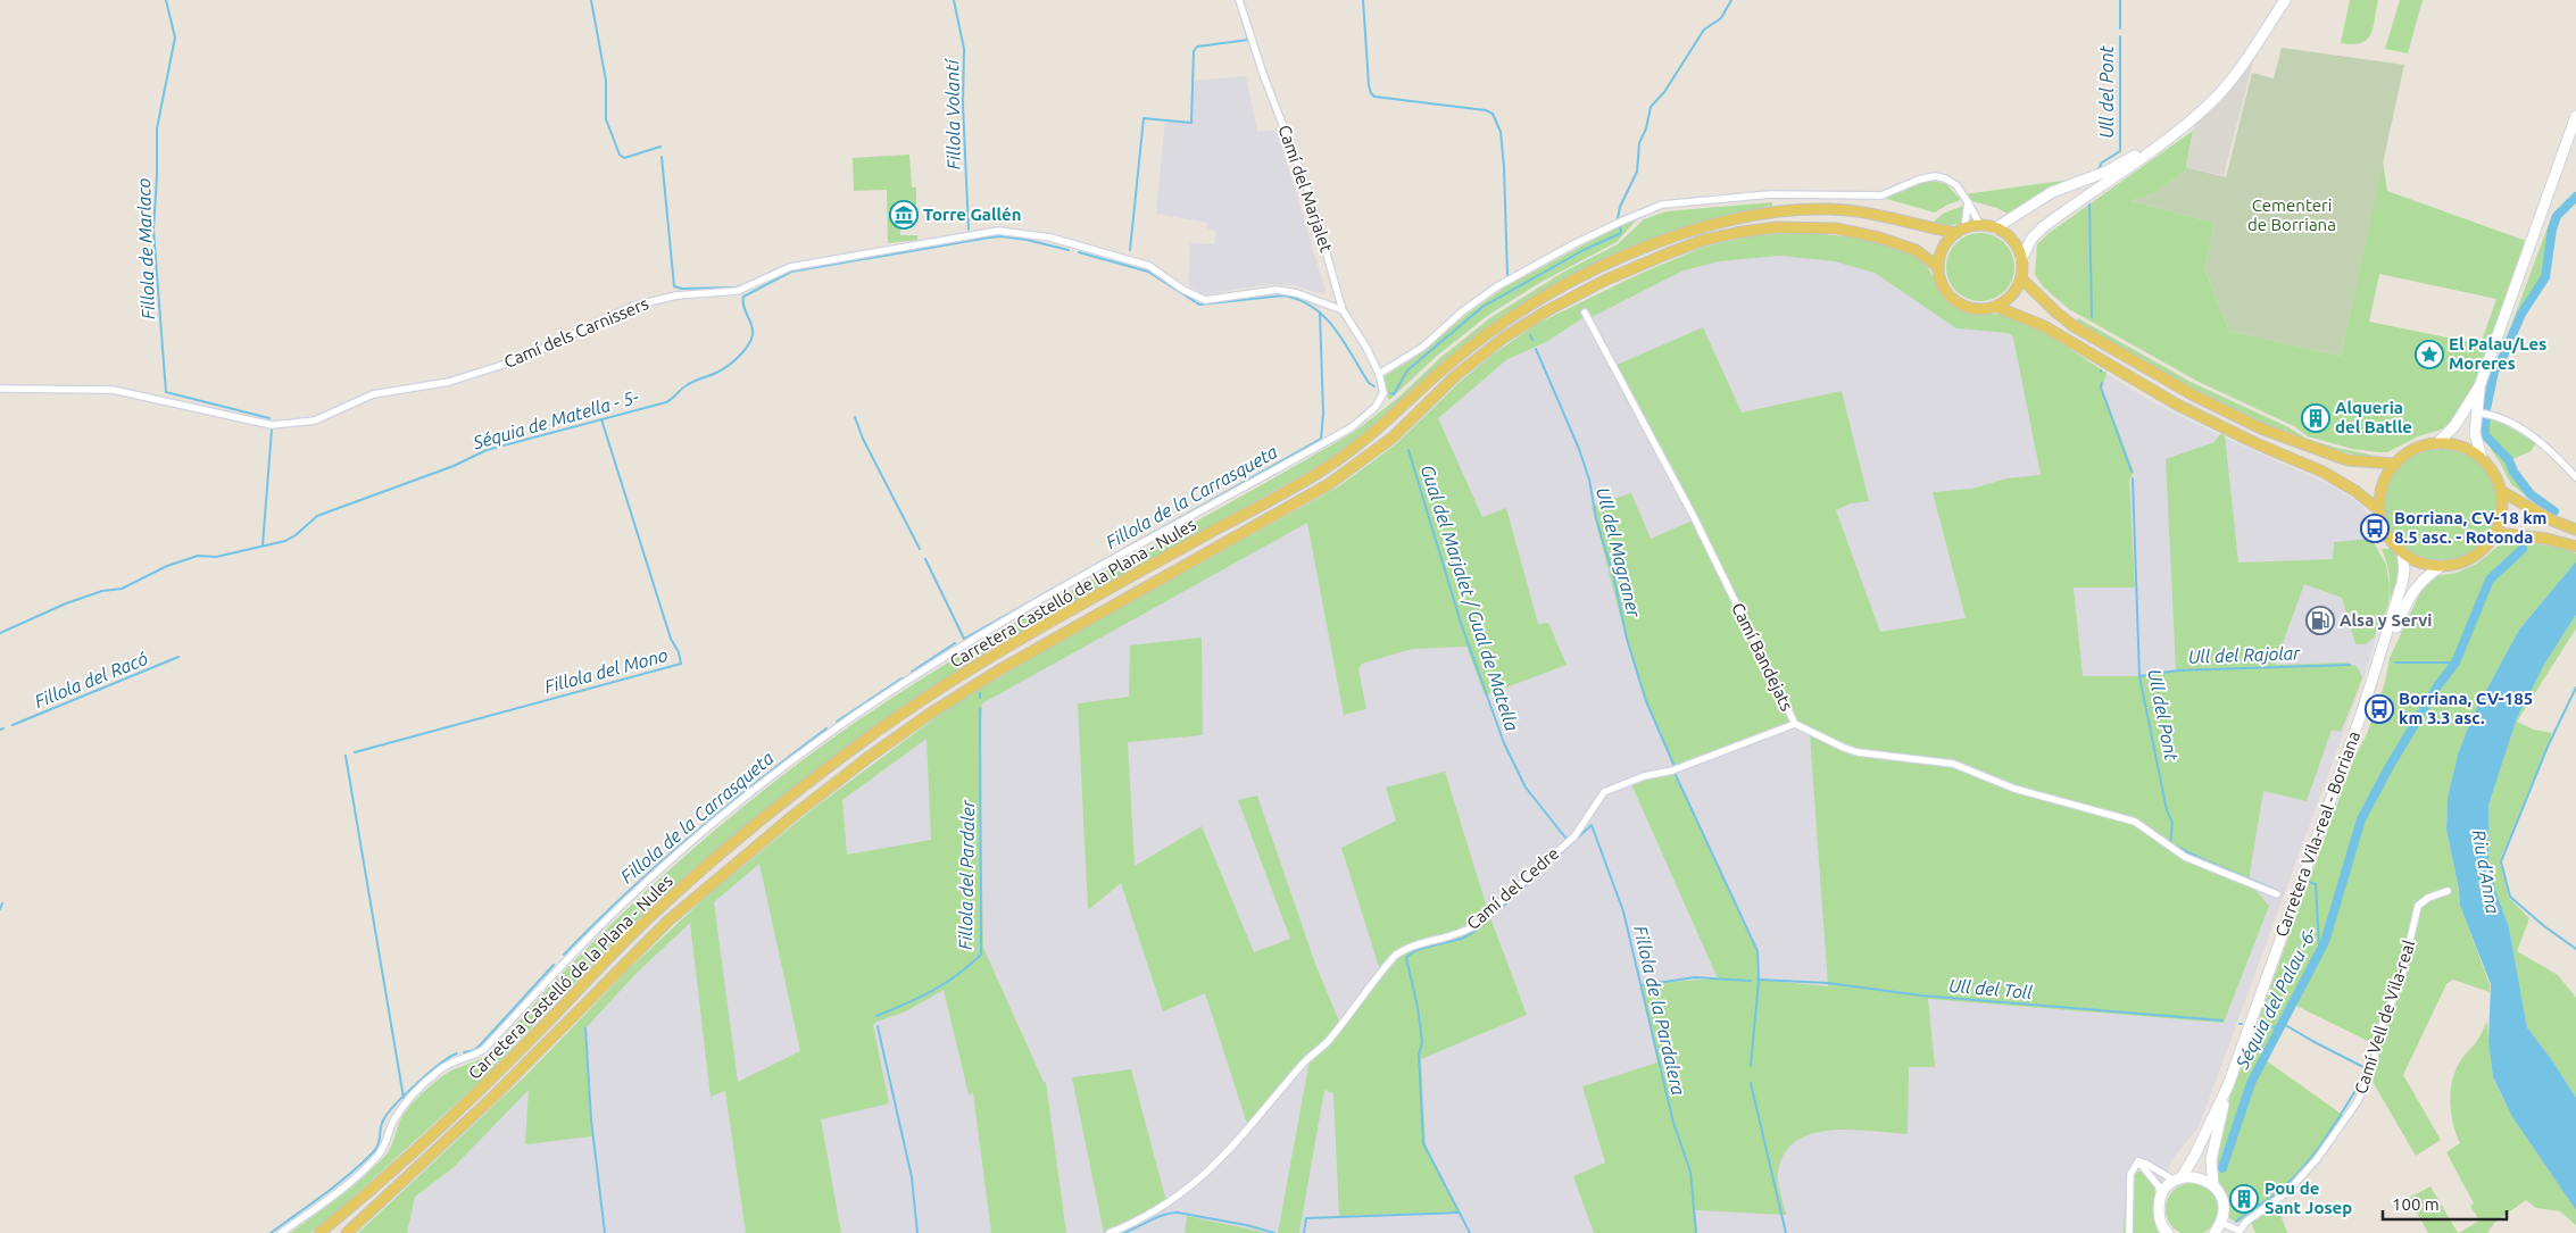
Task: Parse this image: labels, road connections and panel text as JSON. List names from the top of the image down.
{
  "streets": {
    "main road": ["Carretera Castelló de la Plana - Nules", "Carretera Vila-real - Borriana"],
    "street": [
      "Camí del Marjalet",
      "Camí dels Carnissers",
      "Camí Bandejats",
      "Camí del Cedre",
      "Camí Vell de Vila-real"
    ]
  },
  "crossings": [
    ["Camí del Marjalet", "Camí dels Carnissers"],
    ["Camí Bandejats", "Camí del Cedre"],
    ["Carretera Vila-real - Borriana", "Camí Vell de Vila-real"]
  ],
  "water": [
    "Ull del Pont",
    "Fillola Volantí",
    "Fillola de Marlaco",
    "Séquia de Matella - 5-",
    "Fillola de la Carrasqueta",
    "Ull del Magraner",
    "Gual del Marjalet / Gual de Matella",
    "Ull del Rajolar",
    "Fillola del Mono",
    "Fillola del Racó",
    "Riu d'Anna",
    "Fillola del Pardaler",
    "Ull del Toll",
    "Séquia del Palau -6-",
    "Fillola de la Pardalera"
  ],
  "parks": ["Cementeri de Borriana"],
  "places": {
    "museum": ["Torre Gallén"],
    "place": ["El Palau/Les Moreres"],
    "building": ["Alqueria del Batlle", "Pou de Sant Josep"],
    "bus stop": ["Borriana, CV-18 km 8.5 asc. - Rotonda", "Borriana, CV-185 km 3.3 asc."],
    "fuel station": ["Alsa y Servi"]
  },
  "scale_bar": "100 m"
}
